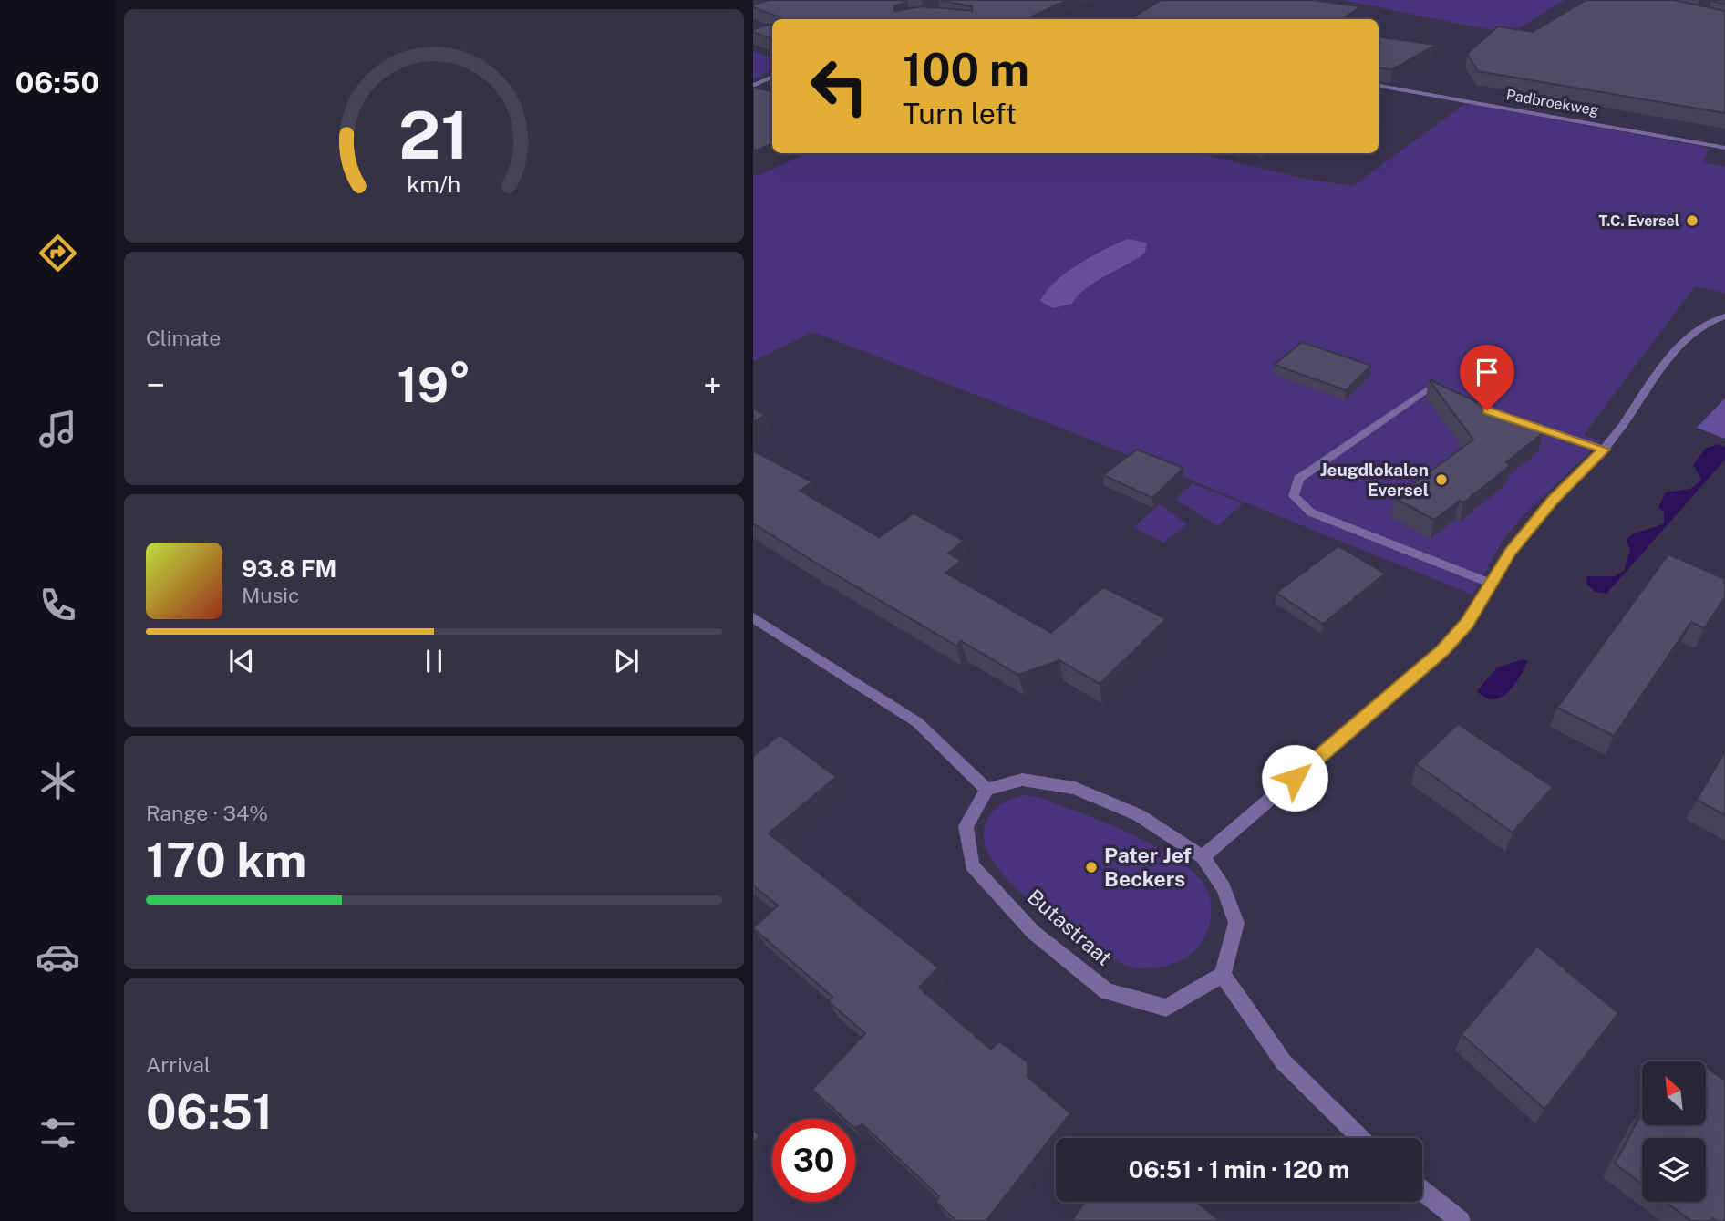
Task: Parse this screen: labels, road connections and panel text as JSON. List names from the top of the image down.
{
  "streets": {
    "street": ["Padbroekweg", "Butastraat"]
  },
  "places": ["T.C. Eversel", "Jeugdlokalen Eversel", "Pater Jef Beckers"],
  "north": "top left",
  "page": {
    "tabs": "06:50",
    "turn": ["100 m", "Turn left"],
    "tile": [
      "Climate",
      ["Range · 34%", "170 km"],
      ["Arrival", "06:51"]
    ],
    "heat": ["−", "19°", "+"],
    "song": ["93.8 FM", "Music"],
    "limit": "30",
    "trip": "06:51 · 1 min · 120 m",
    "gauge": ["21", "km/h"]
  }
}
